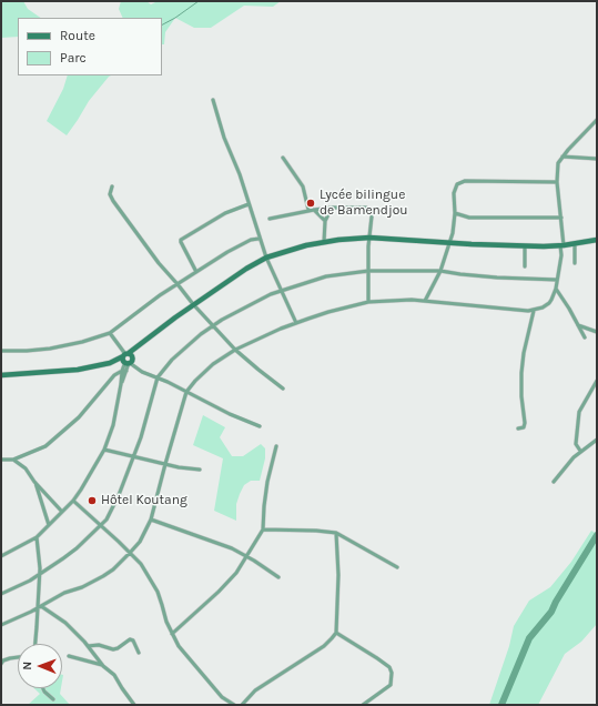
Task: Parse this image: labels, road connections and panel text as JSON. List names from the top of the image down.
{
  "places": ["Lycée bilingue de Bamendjou", "Hôtel Koutang"],
  "legend": ["Route", "Parc"],
  "north": "left"
}
